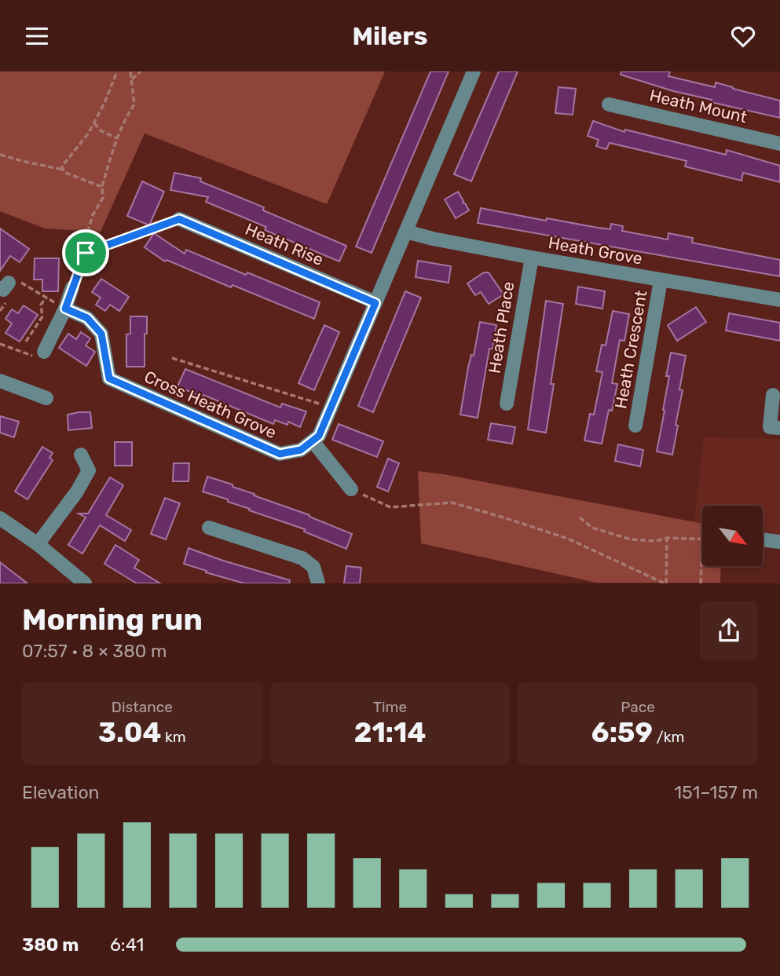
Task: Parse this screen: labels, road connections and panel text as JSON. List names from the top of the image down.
{
  "streets": {
    "street": [
      "Heath Mount",
      "Heath Rise",
      "Heath Grove",
      "Heath Place",
      "Heath Crescent",
      "Cross Heath Grove"
    ]
  },
  "crossings": [
    ["Heath Grove", "Heath Place"],
    ["Heath Grove", "Heath Crescent"]
  ],
  "north": "bottom right",
  "page": {
    "header": "Milers",
    "heading": ["Morning run", "07:57 · 8 × 380 m"],
    "stats": [
      ["Distance", "3.04 km"],
      ["Time", "21:14"],
      ["Pace", "6:59 /km"]
    ],
    "chart": ["Elevation", "151–157 m"],
    "list": [
      {
        "name": "380 m",
        "note": "6:41"
      }
    ]
  }
}
